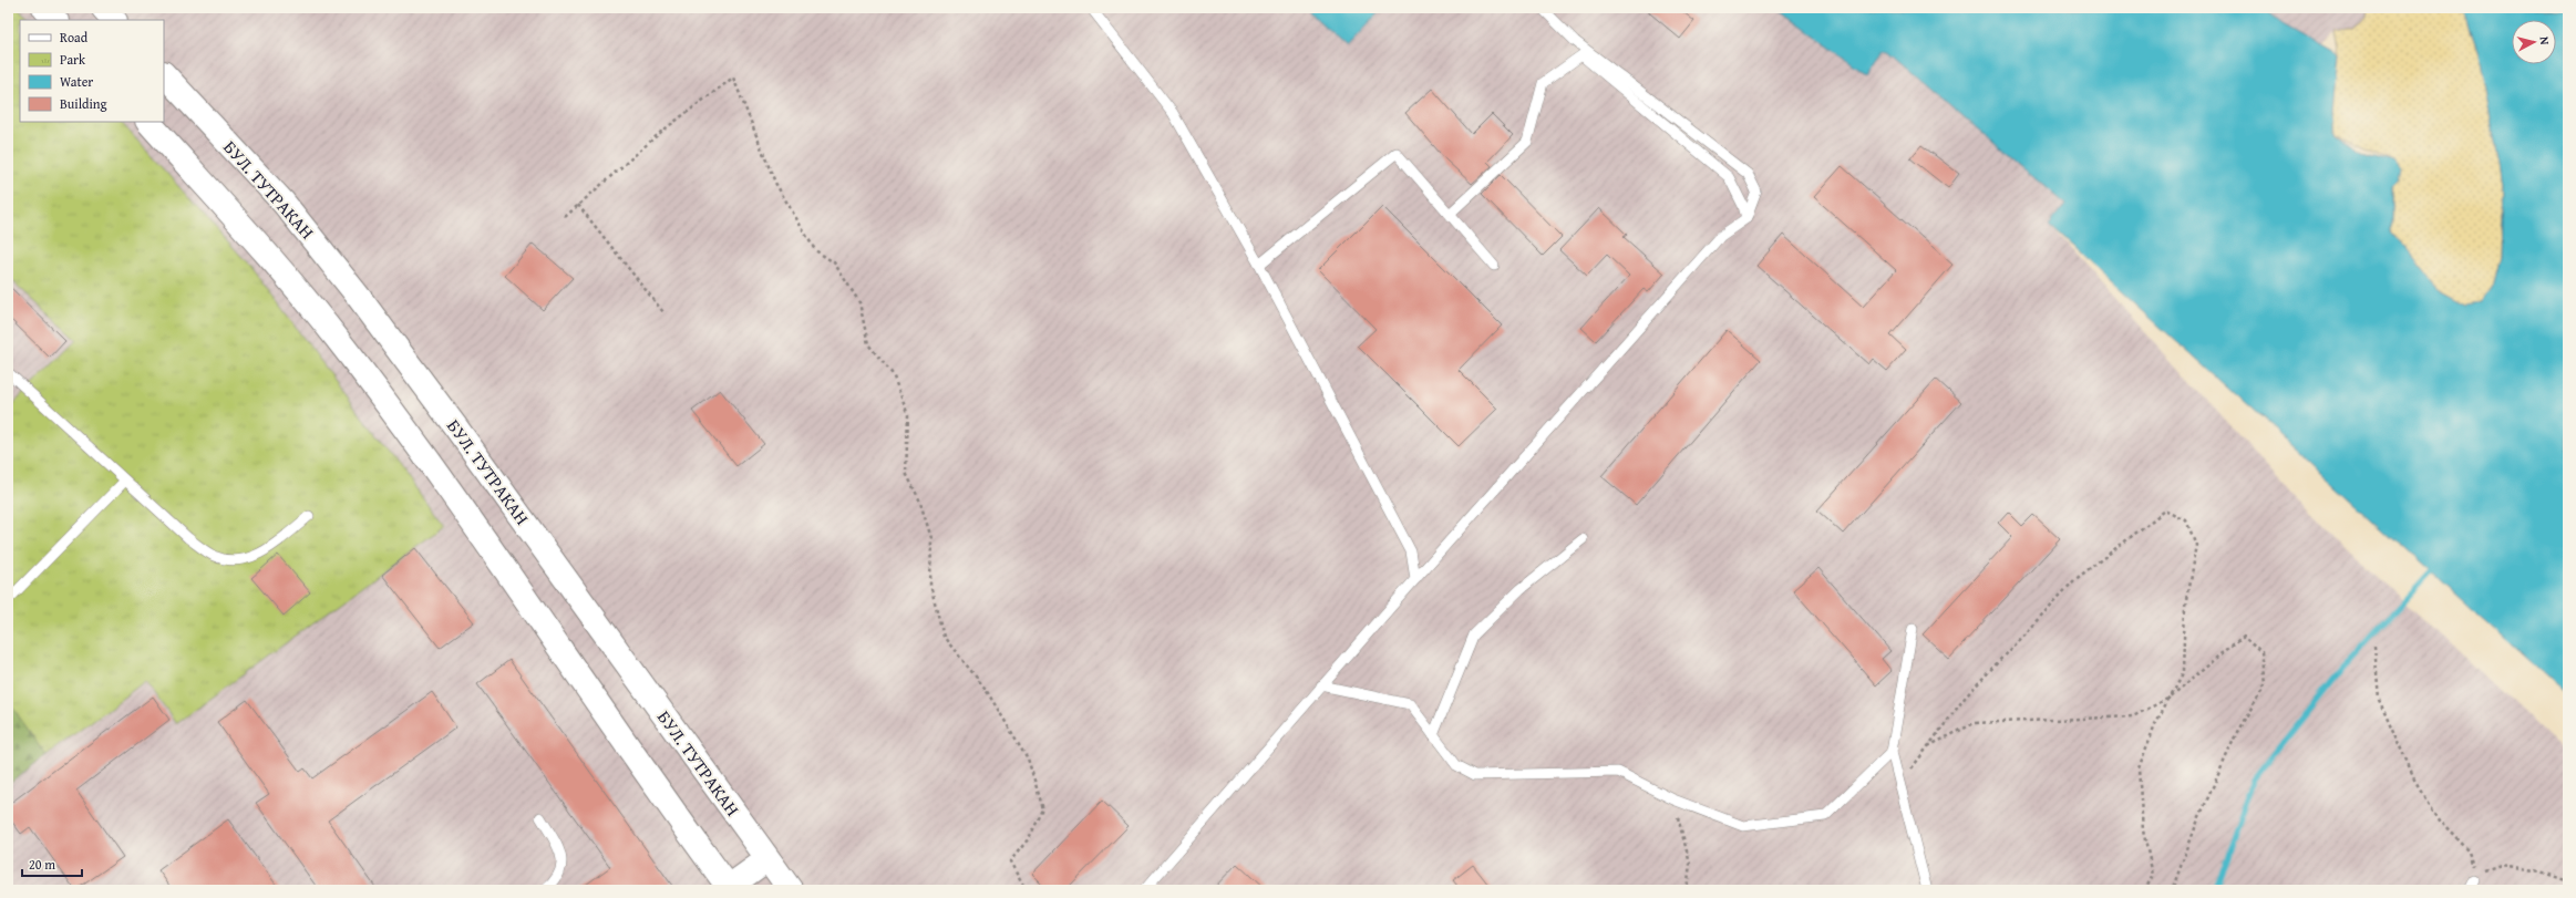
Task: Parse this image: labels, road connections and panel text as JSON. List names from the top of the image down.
{
  "streets": {
    "main road": ["БУЛ. ТУТРАКАН"]
  },
  "legend": [
    "Road",
    "Park",
    "Water",
    "Building"
  ],
  "scale_bar": "20 m",
  "north": "right"
}
